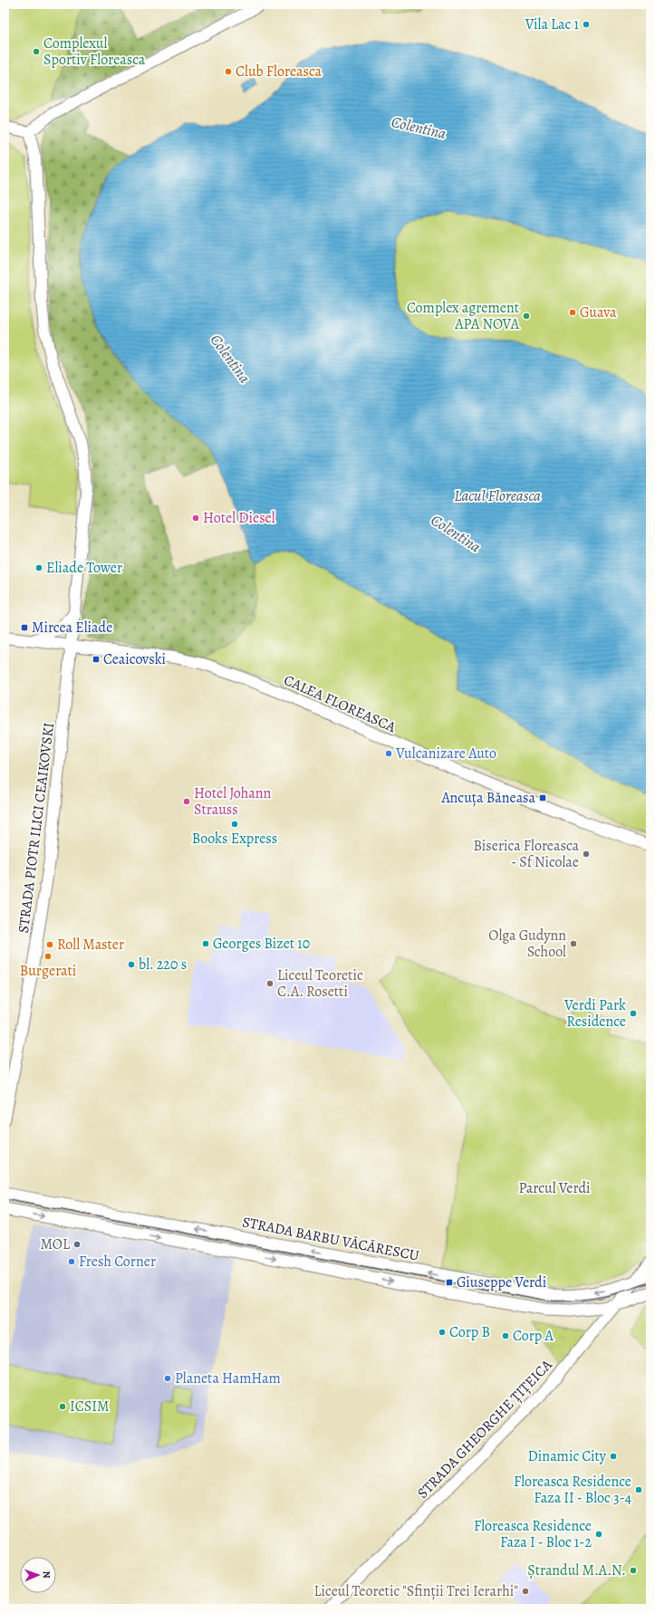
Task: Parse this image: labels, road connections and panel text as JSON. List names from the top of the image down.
{
  "streets": {
    "main road": ["STRADA BARBU VĂCĂRESCU"],
    "street": ["CALEA FLOREASCA", "STRADA PIOTR ILICI CEAIKOVSKI", "STRADA GHEORGHE ȚIȚEICA"]
  },
  "crossings": [
    ["CALEA FLOREASCA", "STRADA PIOTR ILICI CEAIKOVSKI"],
    ["STRADA BARBU VĂCĂRESCU", "STRADA GHEORGHE ȚIȚEICA"]
  ],
  "water": ["Colentina", "Lacul Floreasca"],
  "parks": ["Parcul Verdi"],
  "places": {
    "other": [
      "Vila Lac 1",
      "Complexul Sportiv Floreasca",
      "Club Floreasca",
      "Guava",
      "Complex agrement APA NOVA",
      "Hotel Diesel",
      "Eliade Tower",
      "Vulcanizare Auto",
      "Hotel Johann Strauss",
      "Books Express",
      "Biserica Floreasca - Sf Nicolae",
      "Georges Bizet 10",
      "Olga Gudynn School",
      "Roll Master",
      "Burgerati",
      "bl. 220 s",
      "Liceul Teoretic C.A. Rosetti",
      "Verdi Park Residence",
      "MOL",
      "Fresh Corner",
      "Corp B",
      "Corp A",
      "Planeta HamHam",
      "ICSIM",
      "Dinamic City",
      "Floreasca Residence Faza II - Bloc 3-4",
      "Floreasca Residence Faza I - Bloc 1-2",
      "Ștrandul M.A.N.",
      "Liceul Teoretic \"Sfinții Trei Ierarhi\""
    ],
    "transit": [
      "Mircea Eliade",
      "Ceaicovski",
      "Ancuța Băneasa",
      "Giuseppe Verdi"
    ]
  },
  "north": "right"
}
